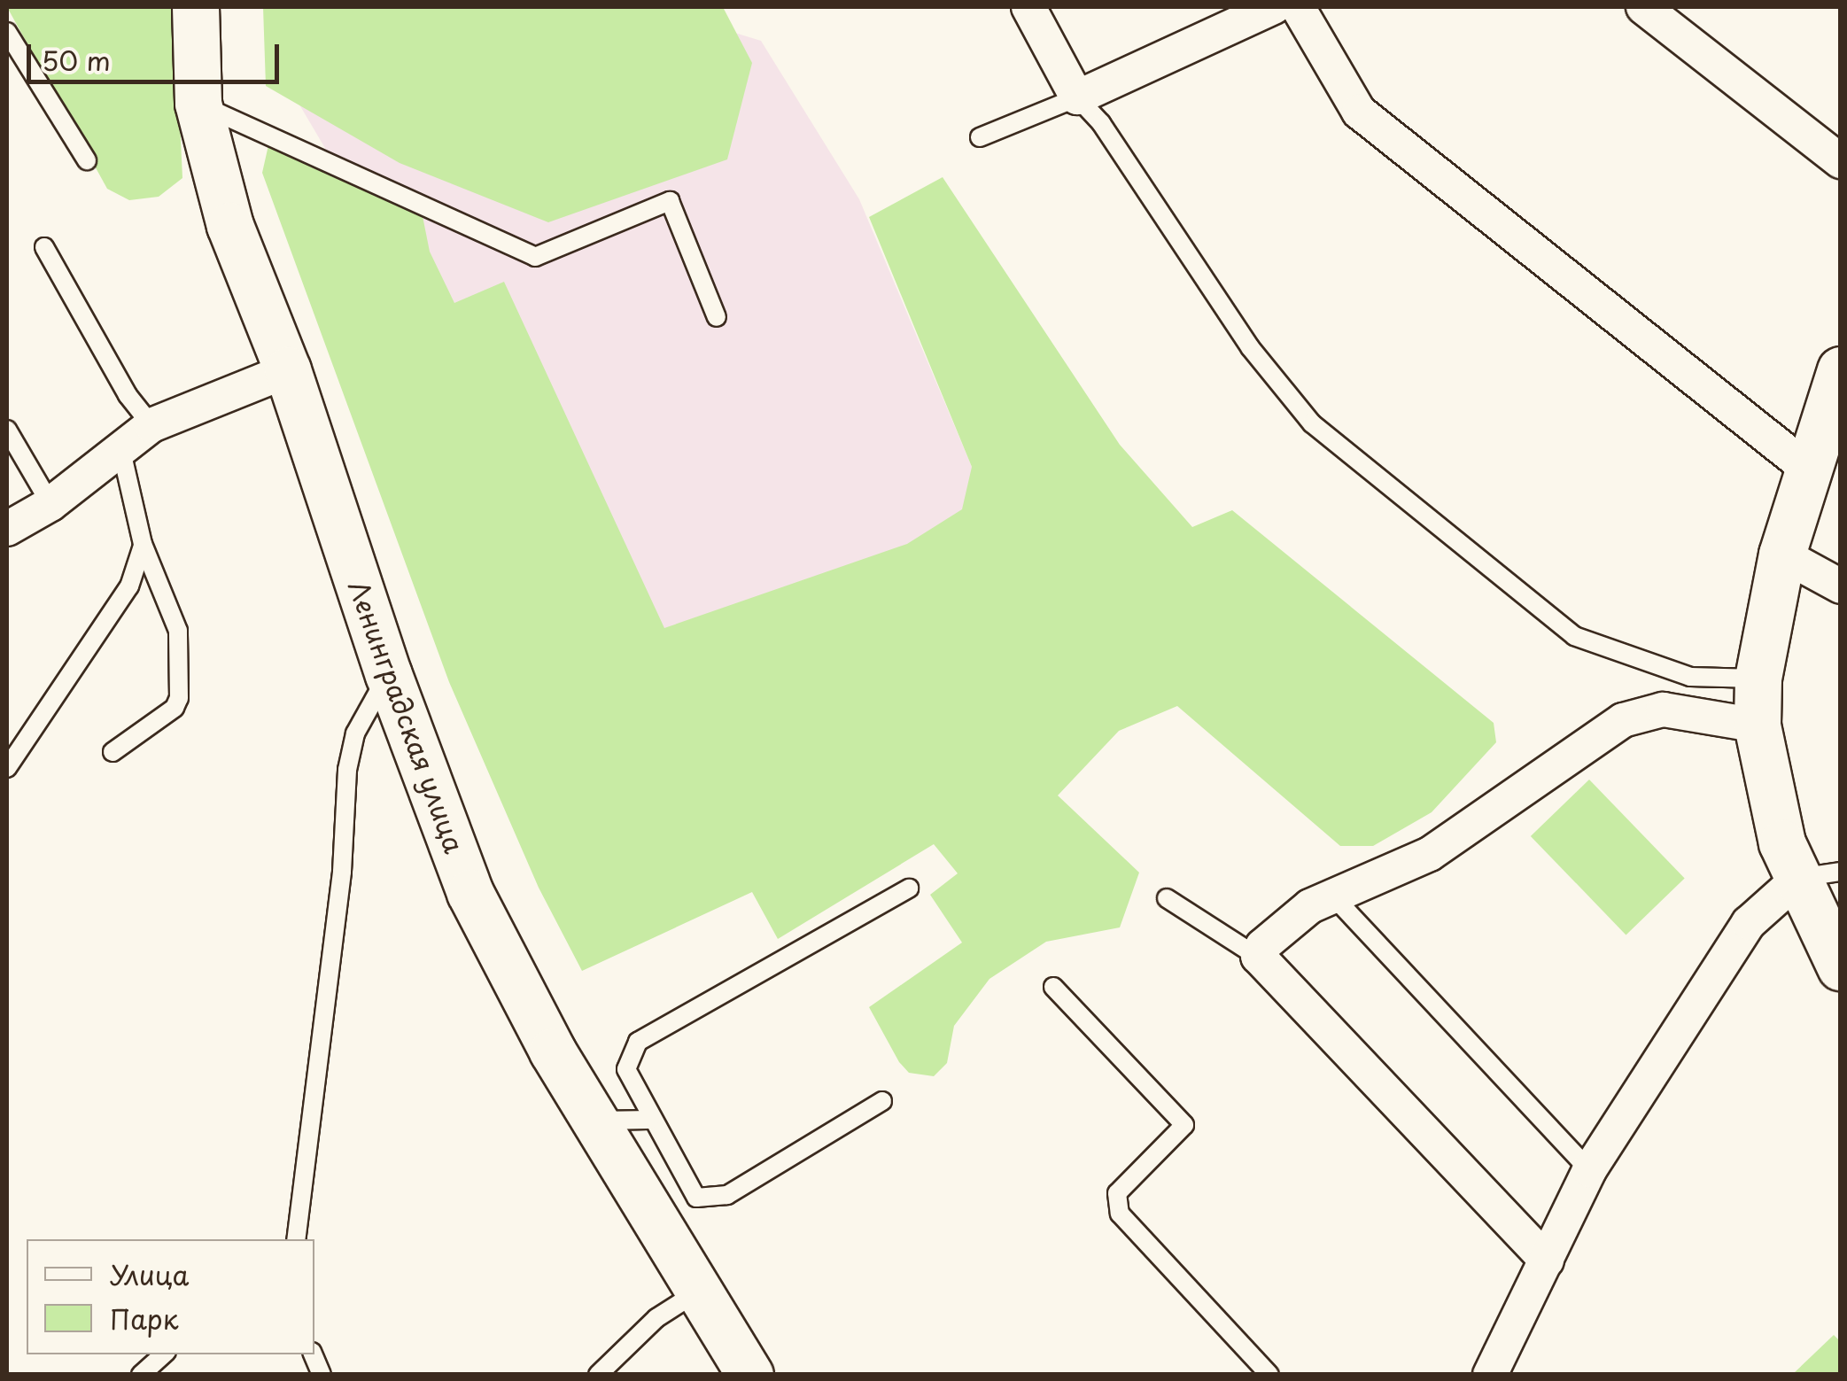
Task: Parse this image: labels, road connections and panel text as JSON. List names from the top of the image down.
{
  "streets": {
    "street": ["Ленинградская улица"]
  },
  "legend": ["Улица", "Парк"],
  "scale_bar": "50 m"
}
